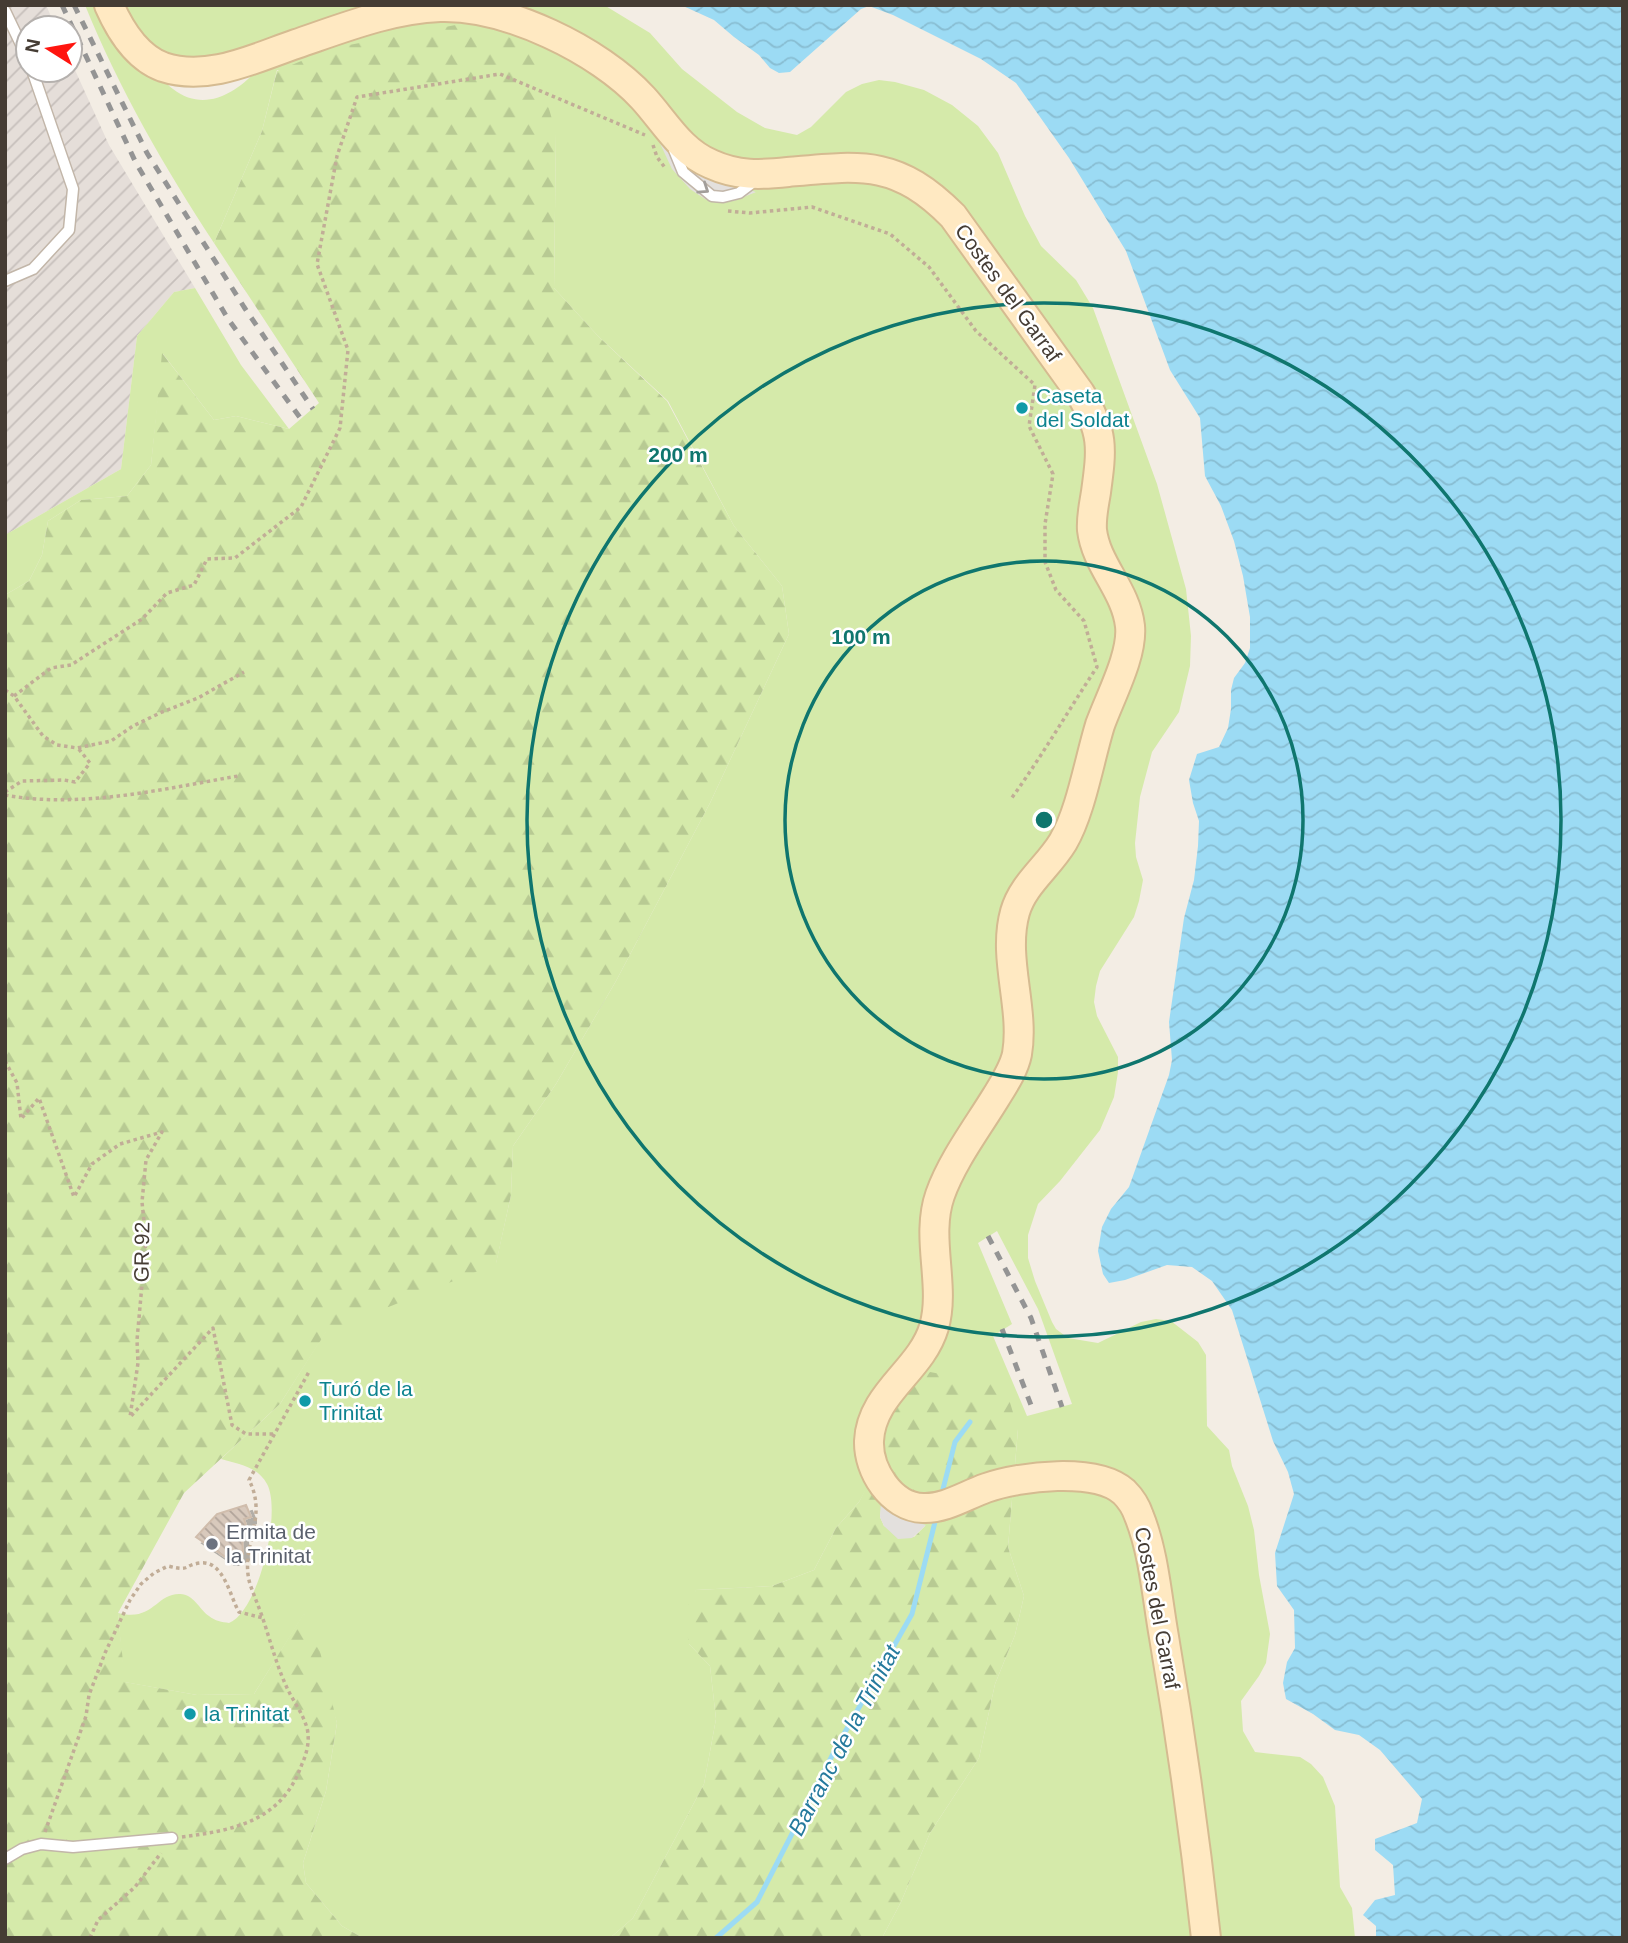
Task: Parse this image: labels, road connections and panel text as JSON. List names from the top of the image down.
{
  "streets": {
    "main road": ["Costes del Garraf"],
    "path": ["GR 92"]
  },
  "water": ["Barranc de la Trinitat"],
  "places": [
    "Caseta del Soldat",
    "Turó de la Trinitat",
    "Ermita de la Trinitat",
    "la Trinitat"
  ],
  "north": "left",
  "rings": ["200 m", "100 m"]
}
